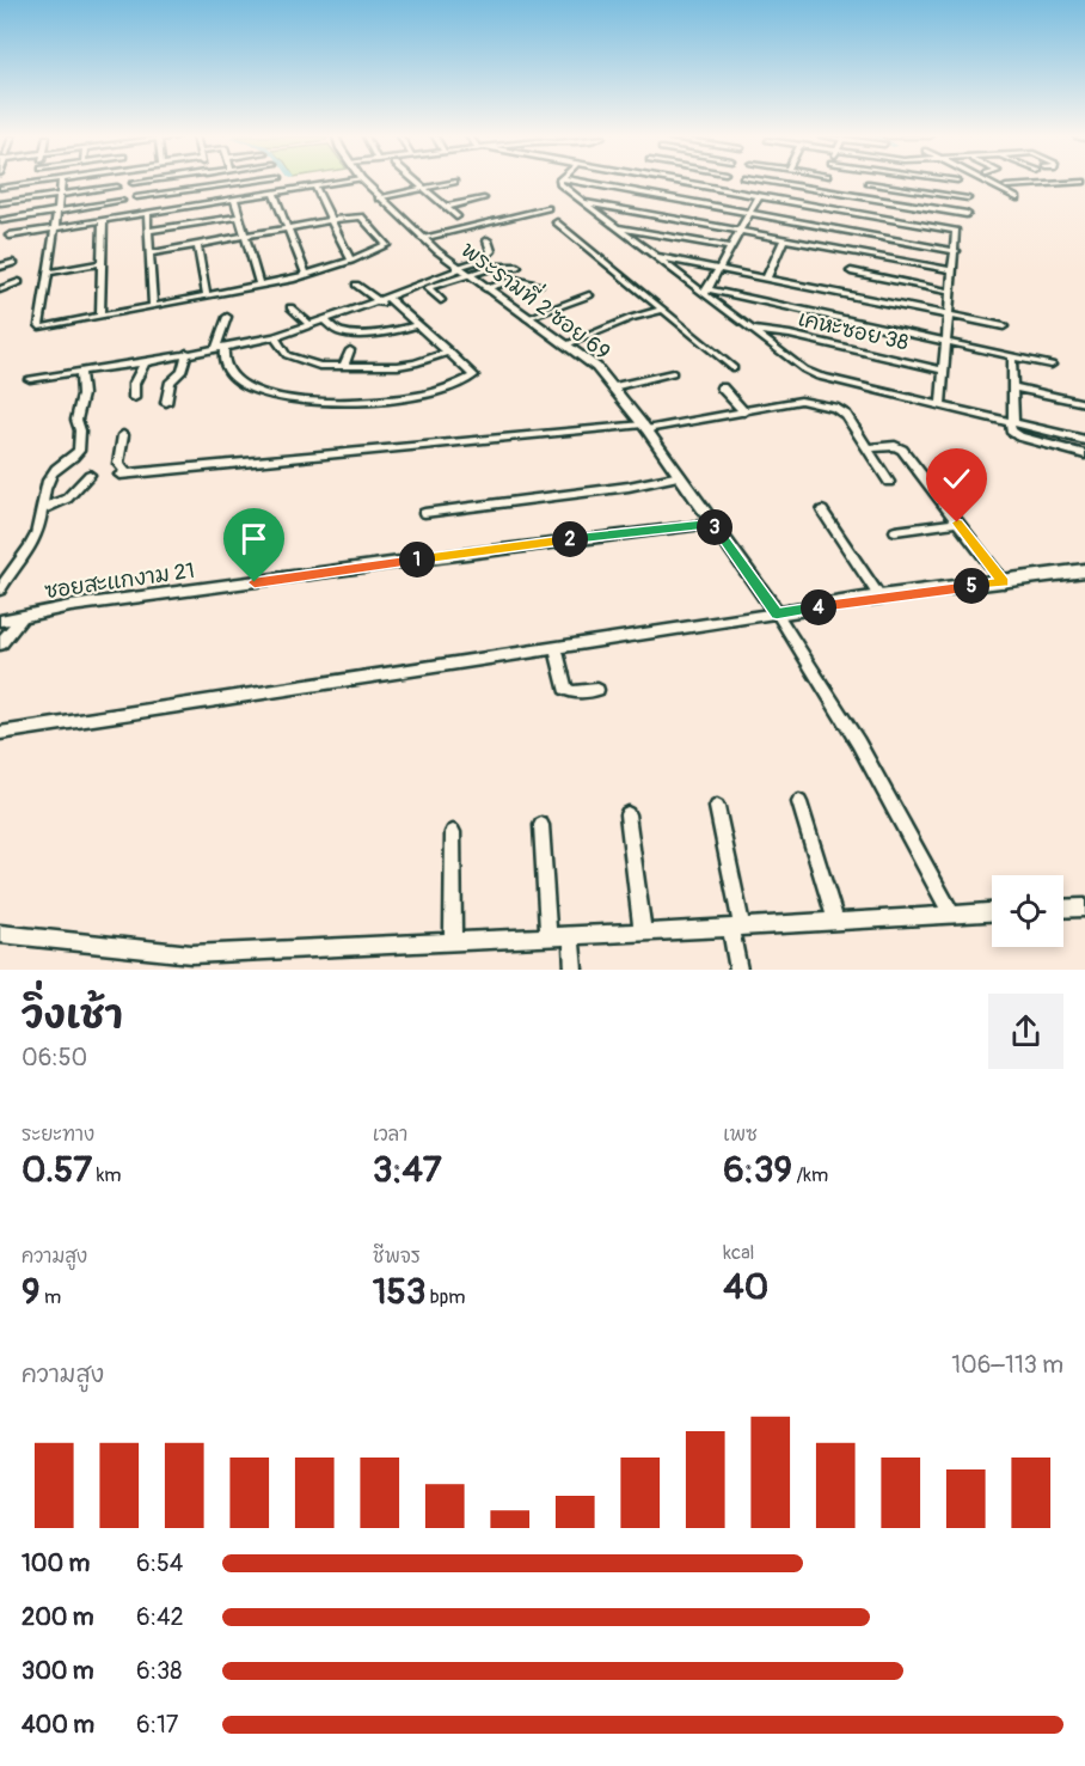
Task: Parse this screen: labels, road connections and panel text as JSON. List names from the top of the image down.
{
  "streets": {
    "street": ["พระรามที่ 2 ซอย 69", "เคหะซอย 38", "ซอยสะแกงาม 21"]
  },
  "crossings": [
    ["พระรามที่ 2 ซอย 69", "ซอยสะแกงาม 21"]
  ],
  "page": {
    "pins": [
      "3",
      "2",
      "1",
      "5",
      "4"
    ],
    "heading": ["วิ่งเช้า", "06:50"],
    "stats": [
      ["ระยะทาง", "0.57 km"],
      ["เวลา", "3:47"],
      ["เพซ", "6:39 /km"],
      ["ความสูง", "9 m"],
      ["ชีพจร", "153 bpm"],
      ["kcal", "40"]
    ],
    "chart": ["ความสูง", "106–113 m"],
    "list": [
      {
        "name": "100 m",
        "note": "6:54"
      },
      {
        "name": "200 m",
        "note": "6:42"
      },
      {
        "name": "300 m",
        "note": "6:38"
      },
      {
        "name": "400 m",
        "note": "6:17"
      }
    ]
  }
}
